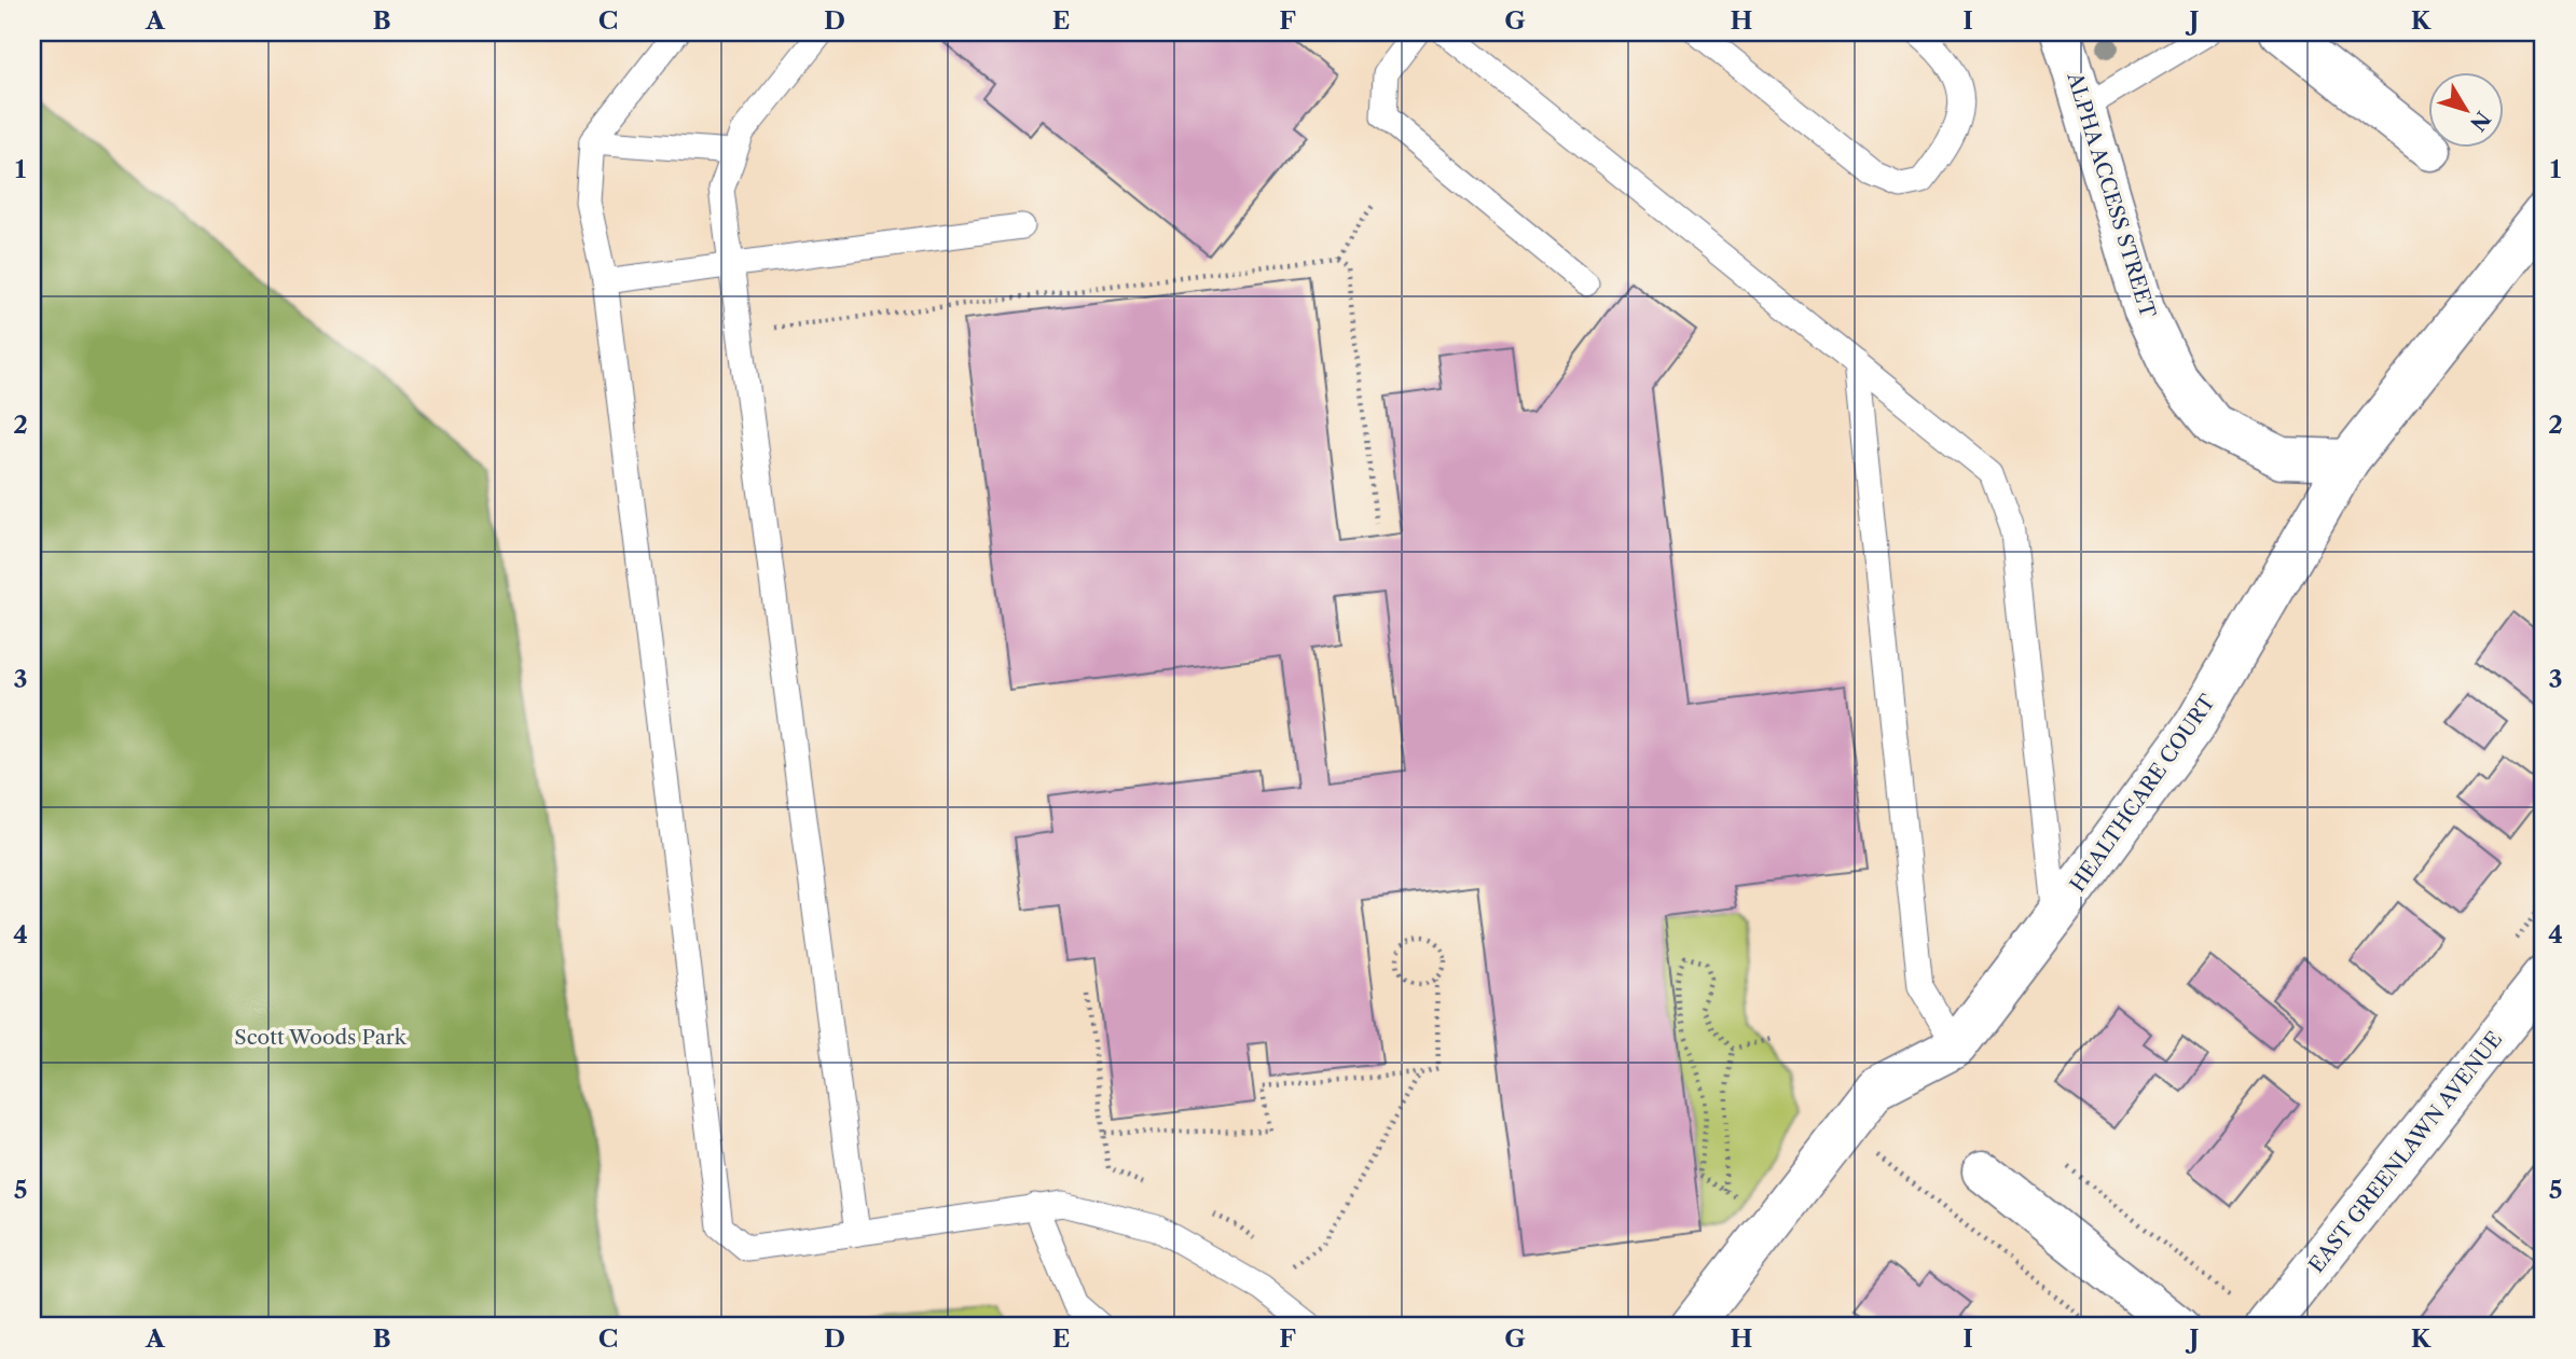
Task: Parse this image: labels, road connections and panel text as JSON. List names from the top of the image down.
{
  "streets": {
    "street": ["ALPHA ACCESS STREET", "HEALTHCARE COURT", "EAST GREENLAWN AVENUE"]
  },
  "crossings": [
    ["ALPHA ACCESS STREET", "HEALTHCARE COURT"]
  ],
  "parks": ["Scott Woods Park"],
  "north": "bottom right",
  "grid": {
    "columns": [
      "A",
      "B",
      "C",
      "D",
      "E",
      "F",
      "G",
      "H",
      "I",
      "J",
      "K"
    ],
    "rows": [
      "1",
      "2",
      "3",
      "4",
      "5"
    ]
  }
}
